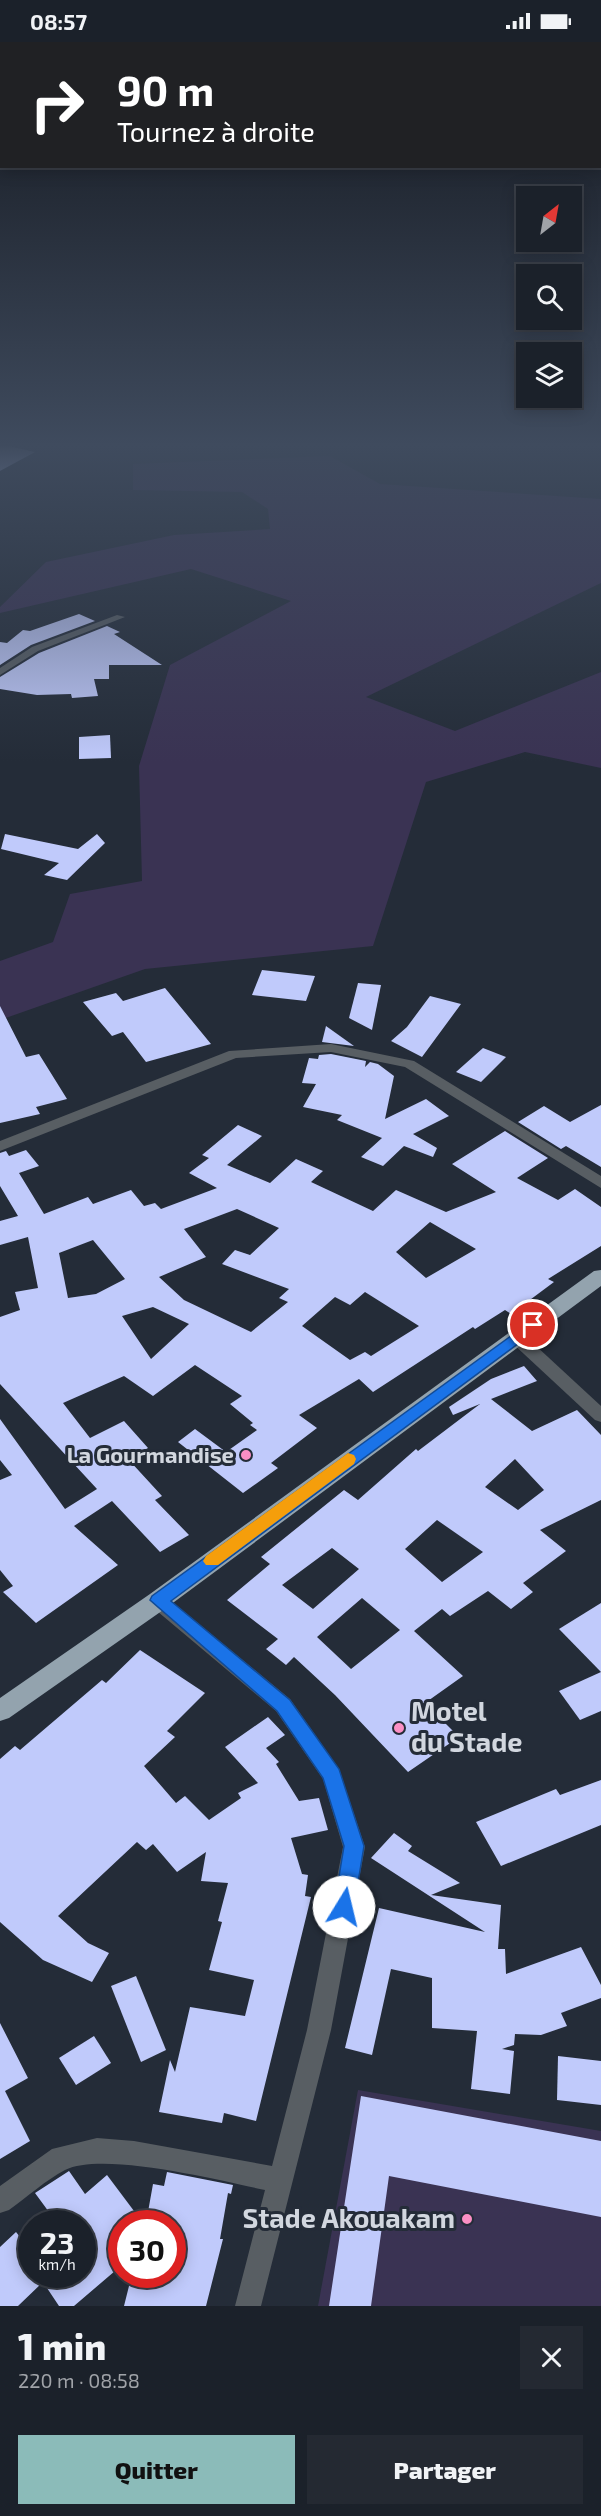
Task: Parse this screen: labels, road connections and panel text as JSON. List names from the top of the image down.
{
  "places": ["La Gourmandise", "Motel du Stade", "Stade Akouakam"],
  "north": "top right",
  "page": {
    "status": "08:57",
    "turn": ["90 m", "Tournez à droite"],
    "speed": "23 km/h",
    "limit": "30",
    "heading": ["1 min", "220 m · 08:58"],
    "buttons": ["Quitter", "Partager"]
  }
}
